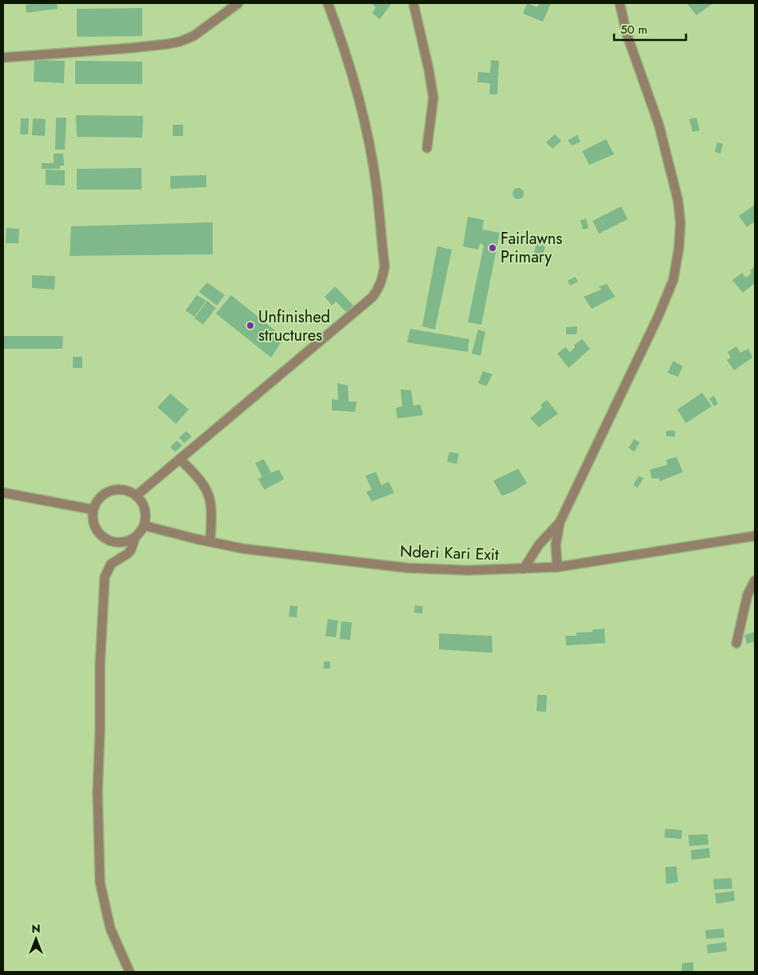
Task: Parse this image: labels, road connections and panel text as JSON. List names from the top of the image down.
{
  "streets": {
    "street": ["Nderi Kari Exit"]
  },
  "places": ["Fairlawns Primary", "Unfinished structures"],
  "scale_bar": "50 m",
  "north": "top"
}
